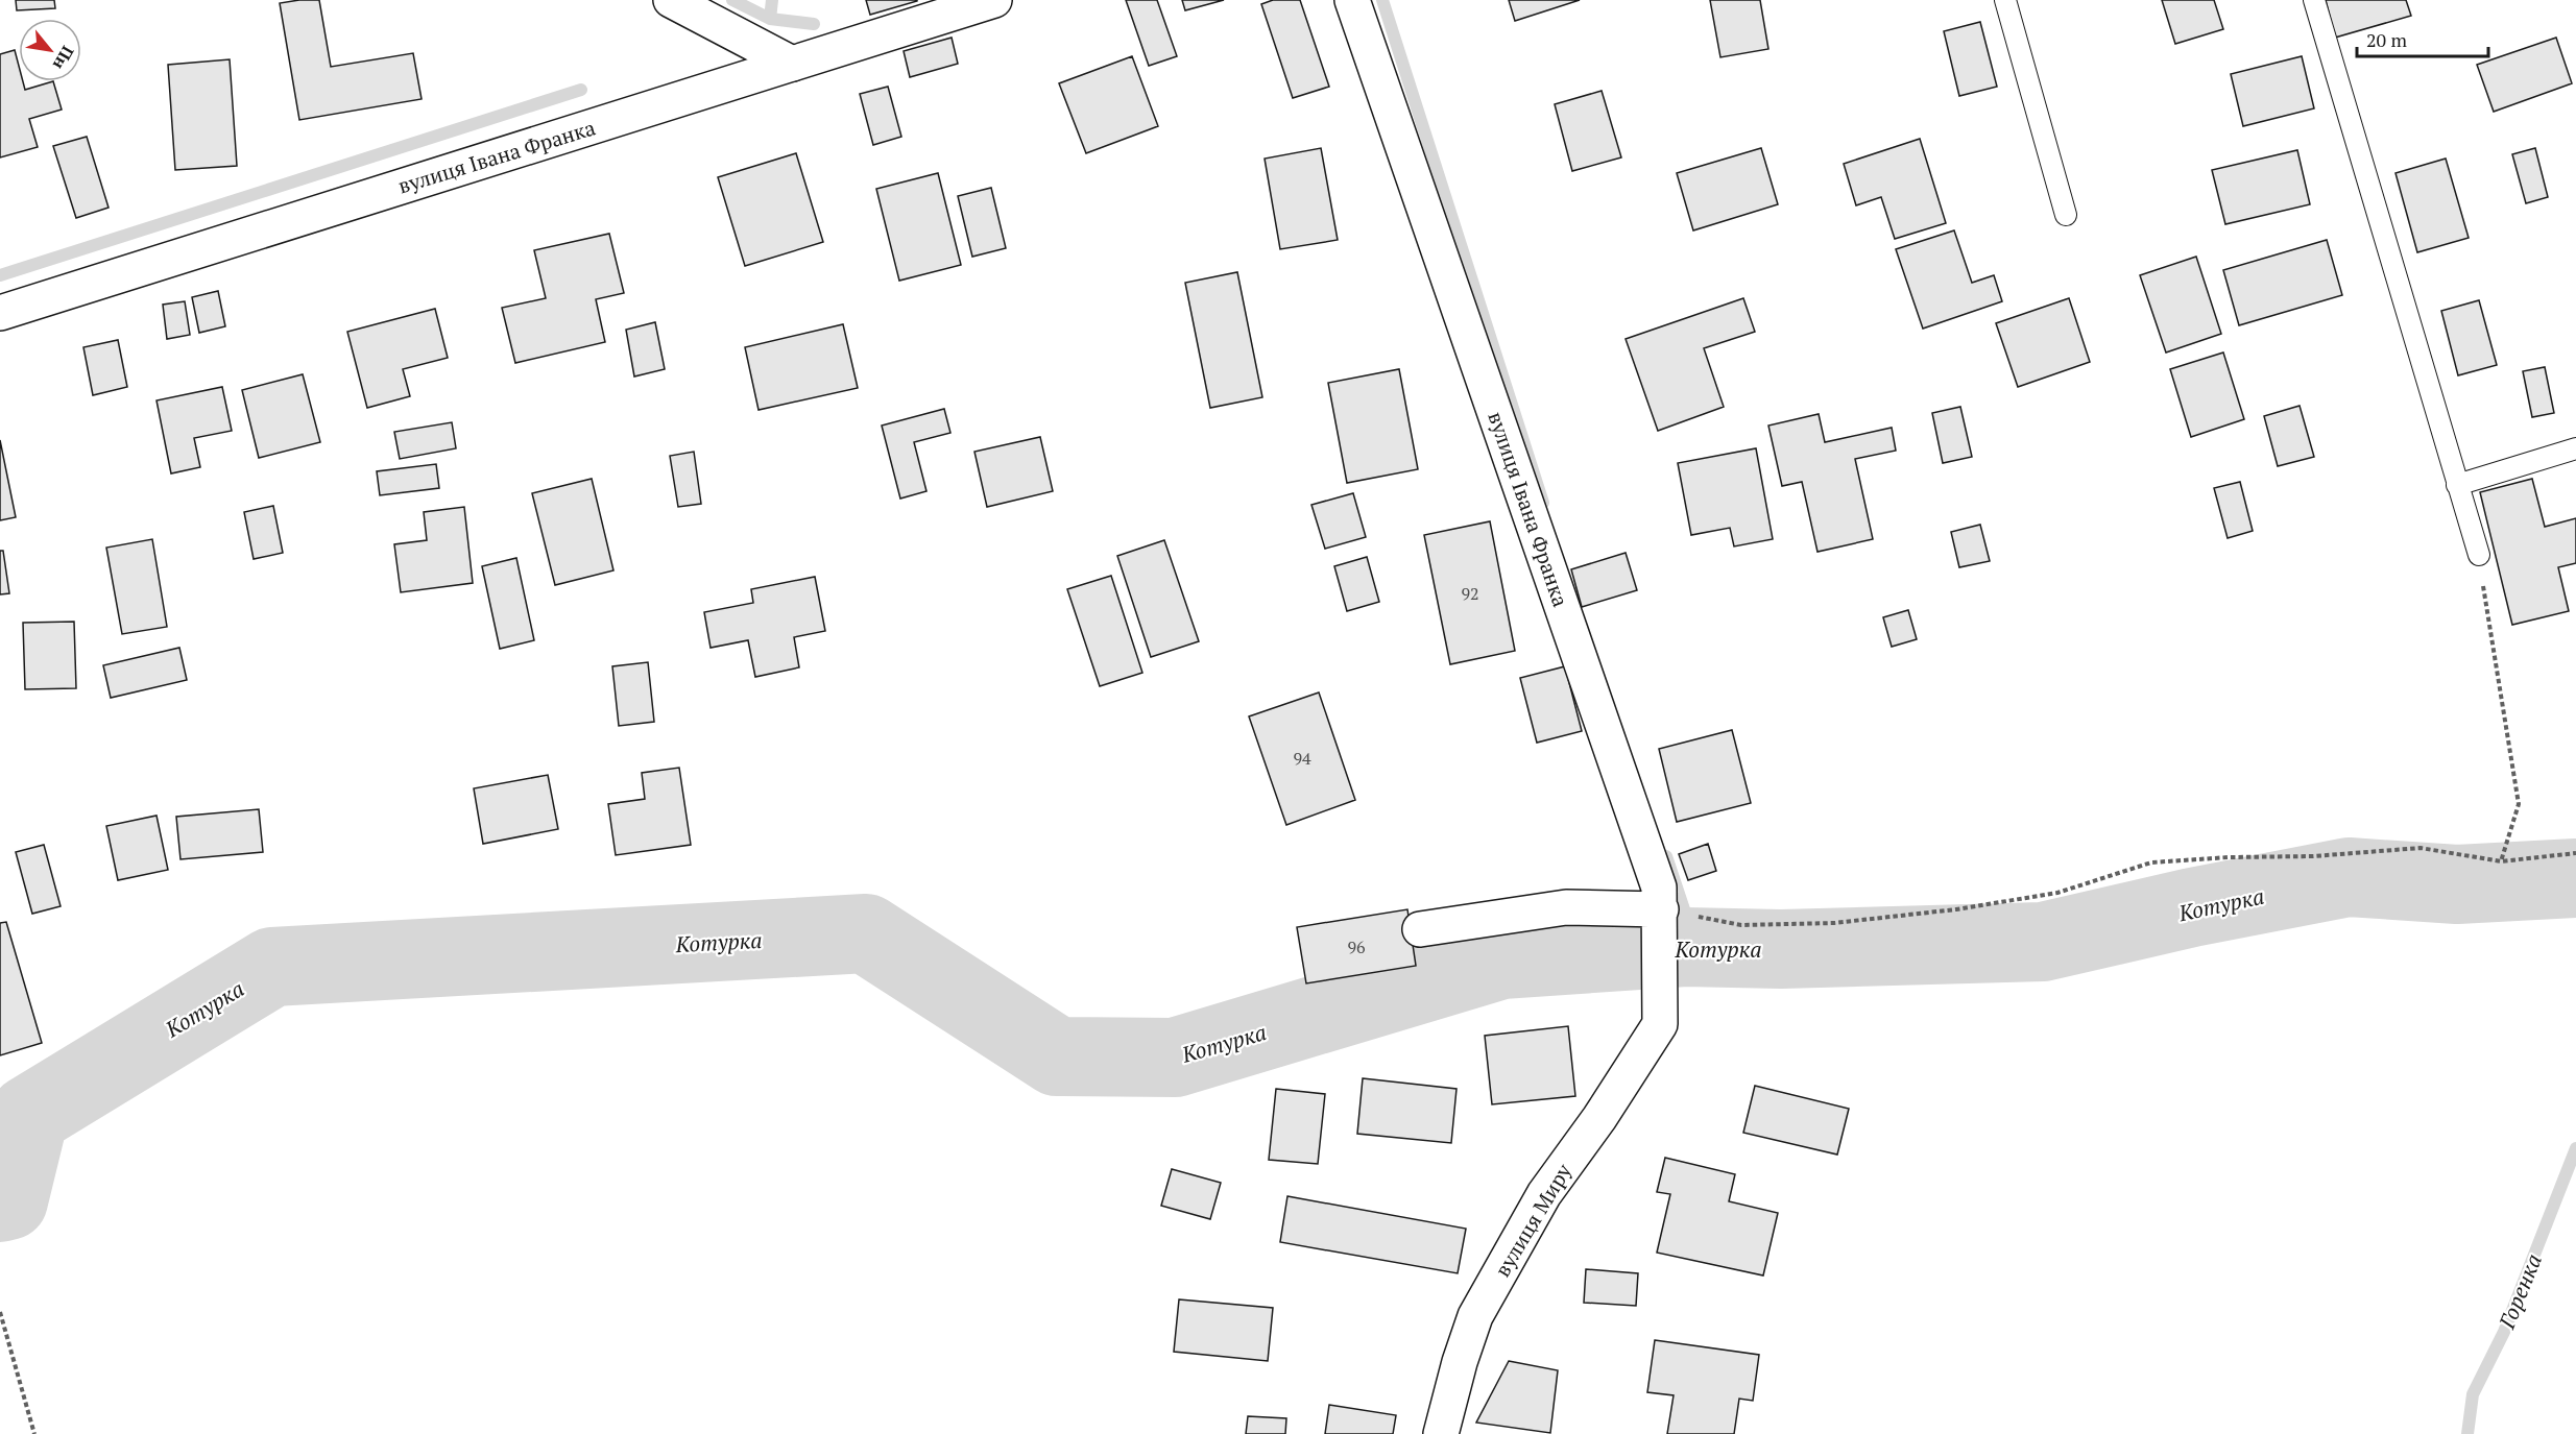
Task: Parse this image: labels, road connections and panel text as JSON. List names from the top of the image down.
{
  "streets": {
    "street": ["вулиця Івана Франка", "вулиця Миру"]
  },
  "crossings": [
    ["вулиця Івана Франка", "вулиця Миру"]
  ],
  "water": ["Котурка", "Горенка"],
  "house_numbers": ["92", "94", "96"],
  "scale_bar": "20 m",
  "north": "bottom right"
}
